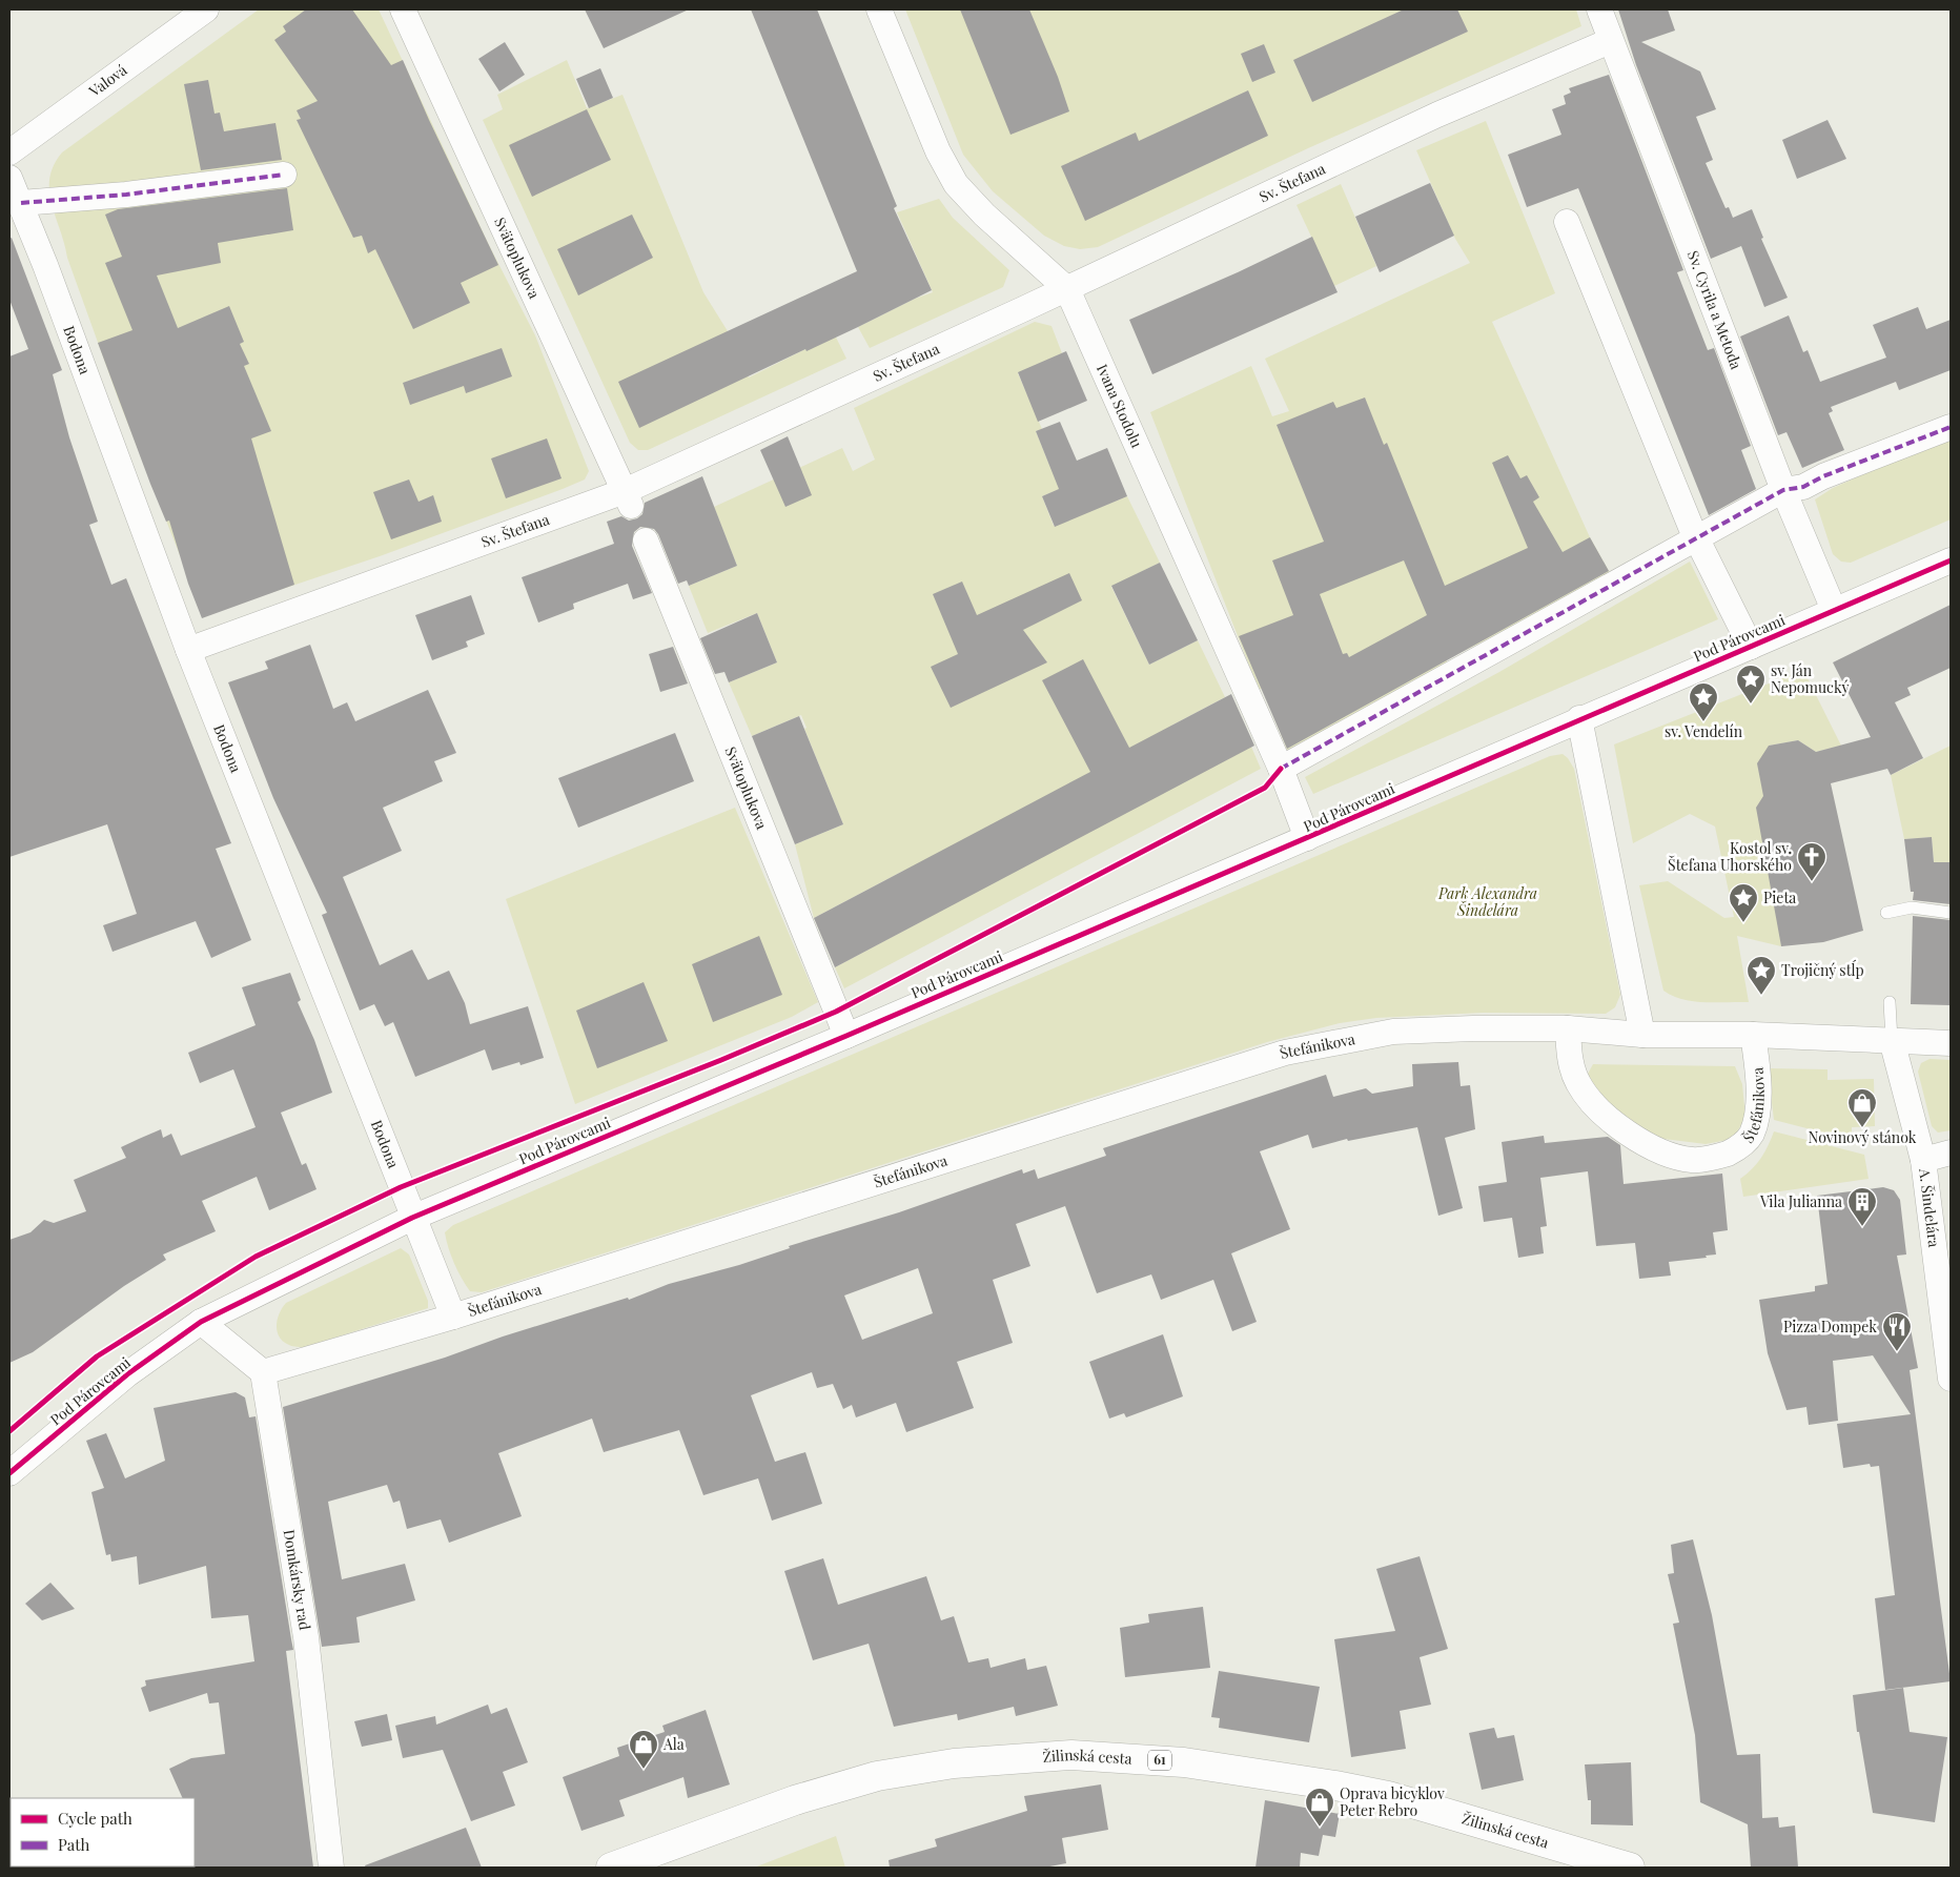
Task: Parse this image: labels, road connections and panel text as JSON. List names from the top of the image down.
{
  "streets": {
    "main road": ["Žilinská cesta", "61"],
    "street": [
      "Valová",
      "Sv. Štefana",
      "Svätoplukova",
      "Sv. Cyrila a Metoda",
      "Bodona",
      "Ivana Stodolu",
      "Pod Párovcami",
      "Štefánikova",
      "A. Šindelára",
      "Domkársky rad"
    ]
  },
  "crossings": [
    ["Sv. Štefana", "Svätoplukova"],
    ["Sv. Štefana", "Sv. Cyrila a Metoda"],
    ["Sv. Štefana", "Bodona"],
    ["Sv. Štefana", "Ivana Stodolu"],
    ["Svätoplukova", "Pod Párovcami"],
    ["Sv. Cyrila a Metoda", "Pod Párovcami"],
    ["Bodona", "Pod Párovcami"],
    ["Bodona", "Štefánikova"],
    ["Ivana Stodolu", "Pod Párovcami"],
    ["Štefánikova", "A. Šindelára"],
    ["Štefánikova", "Domkársky rad"]
  ],
  "parks": ["Park Alexandra Šindelára"],
  "places": {
    "place": [
      "sv. Ján Nepomucký",
      "sv. Vendelín",
      "Pieta",
      "Trojičný stĺp"
    ],
    "church": ["Kostol sv. Štefana Uhorského"],
    "shop": ["Novinový stánok", "Ala", "Oprava bicyklov Peter Rebro"],
    "building": ["Vila Julianna"],
    "restaurant": ["Pizza Dompek"]
  },
  "legend": ["Cycle path", "Path"]
}
